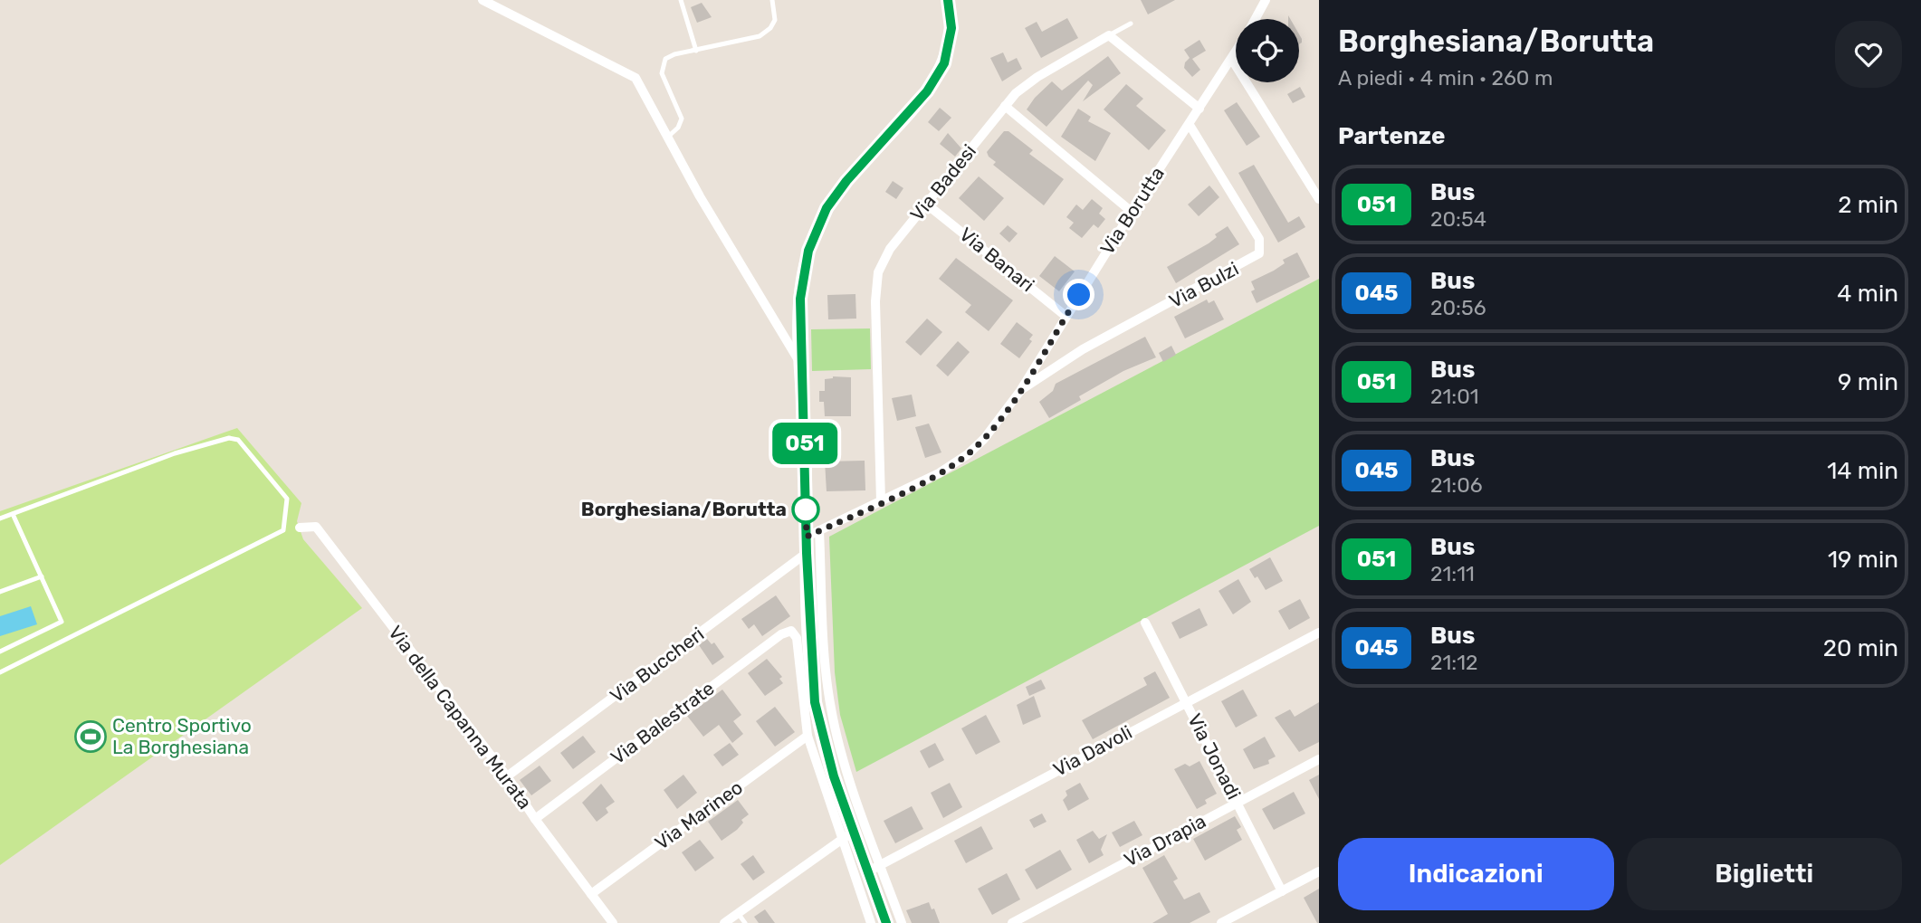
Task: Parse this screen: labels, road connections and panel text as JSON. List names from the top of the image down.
{
  "streets": {
    "street": [
      "Via Badesi",
      "Via Borutta",
      "Via Banari",
      "Via Bulzi",
      "Via Buccheri",
      "Via della Capanna Murata",
      "Via Balestrate",
      "Via Davoli",
      "Via Jonadi",
      "Via Marineo",
      "Via Drapia"
    ]
  },
  "crossings": [
    ["Via Badesi", "Via Borutta"],
    ["Via Badesi", "Via Banari"],
    ["Via Borutta", "Via Banari"],
    ["Via Borutta", "Via Bulzi"],
    ["Via Buccheri", "Via della Capanna Murata"],
    ["Via della Capanna Murata", "Via Balestrate"],
    ["Via della Capanna Murata", "Via Marineo"],
    ["Via Balestrate", "Via Marineo"],
    ["Via Davoli", "Via Jonadi"],
    ["Via Jonadi", "Via Drapia"]
  ],
  "places": {
    "other": ["Borghesiana/Borutta"],
    "sports": ["Centro Sportivo La Borghesiana"]
  },
  "lines": ["bus line 051"],
  "page": {
    "on_map": "051",
    "heading": [
      ["Borghesiana/Borutta", "A piedi · 4 min · 260 m"],
      "Partenze"
    ],
    "list": [
      {
        "mark": "051",
        "name": "Bus",
        "note": "20:54",
        "value": "2 min"
      },
      {
        "mark": "045",
        "name": "Bus",
        "note": "20:56",
        "value": "4 min"
      },
      {
        "mark": "051",
        "name": "Bus",
        "note": "21:01",
        "value": "9 min"
      },
      {
        "mark": "045",
        "name": "Bus",
        "note": "21:06",
        "value": "14 min"
      },
      {
        "mark": "051",
        "name": "Bus",
        "note": "21:11",
        "value": "19 min"
      },
      {
        "mark": "045",
        "name": "Bus",
        "note": "21:12",
        "value": "20 min"
      }
    ],
    "buttons": ["Indicazioni", "Biglietti"]
  }
}
